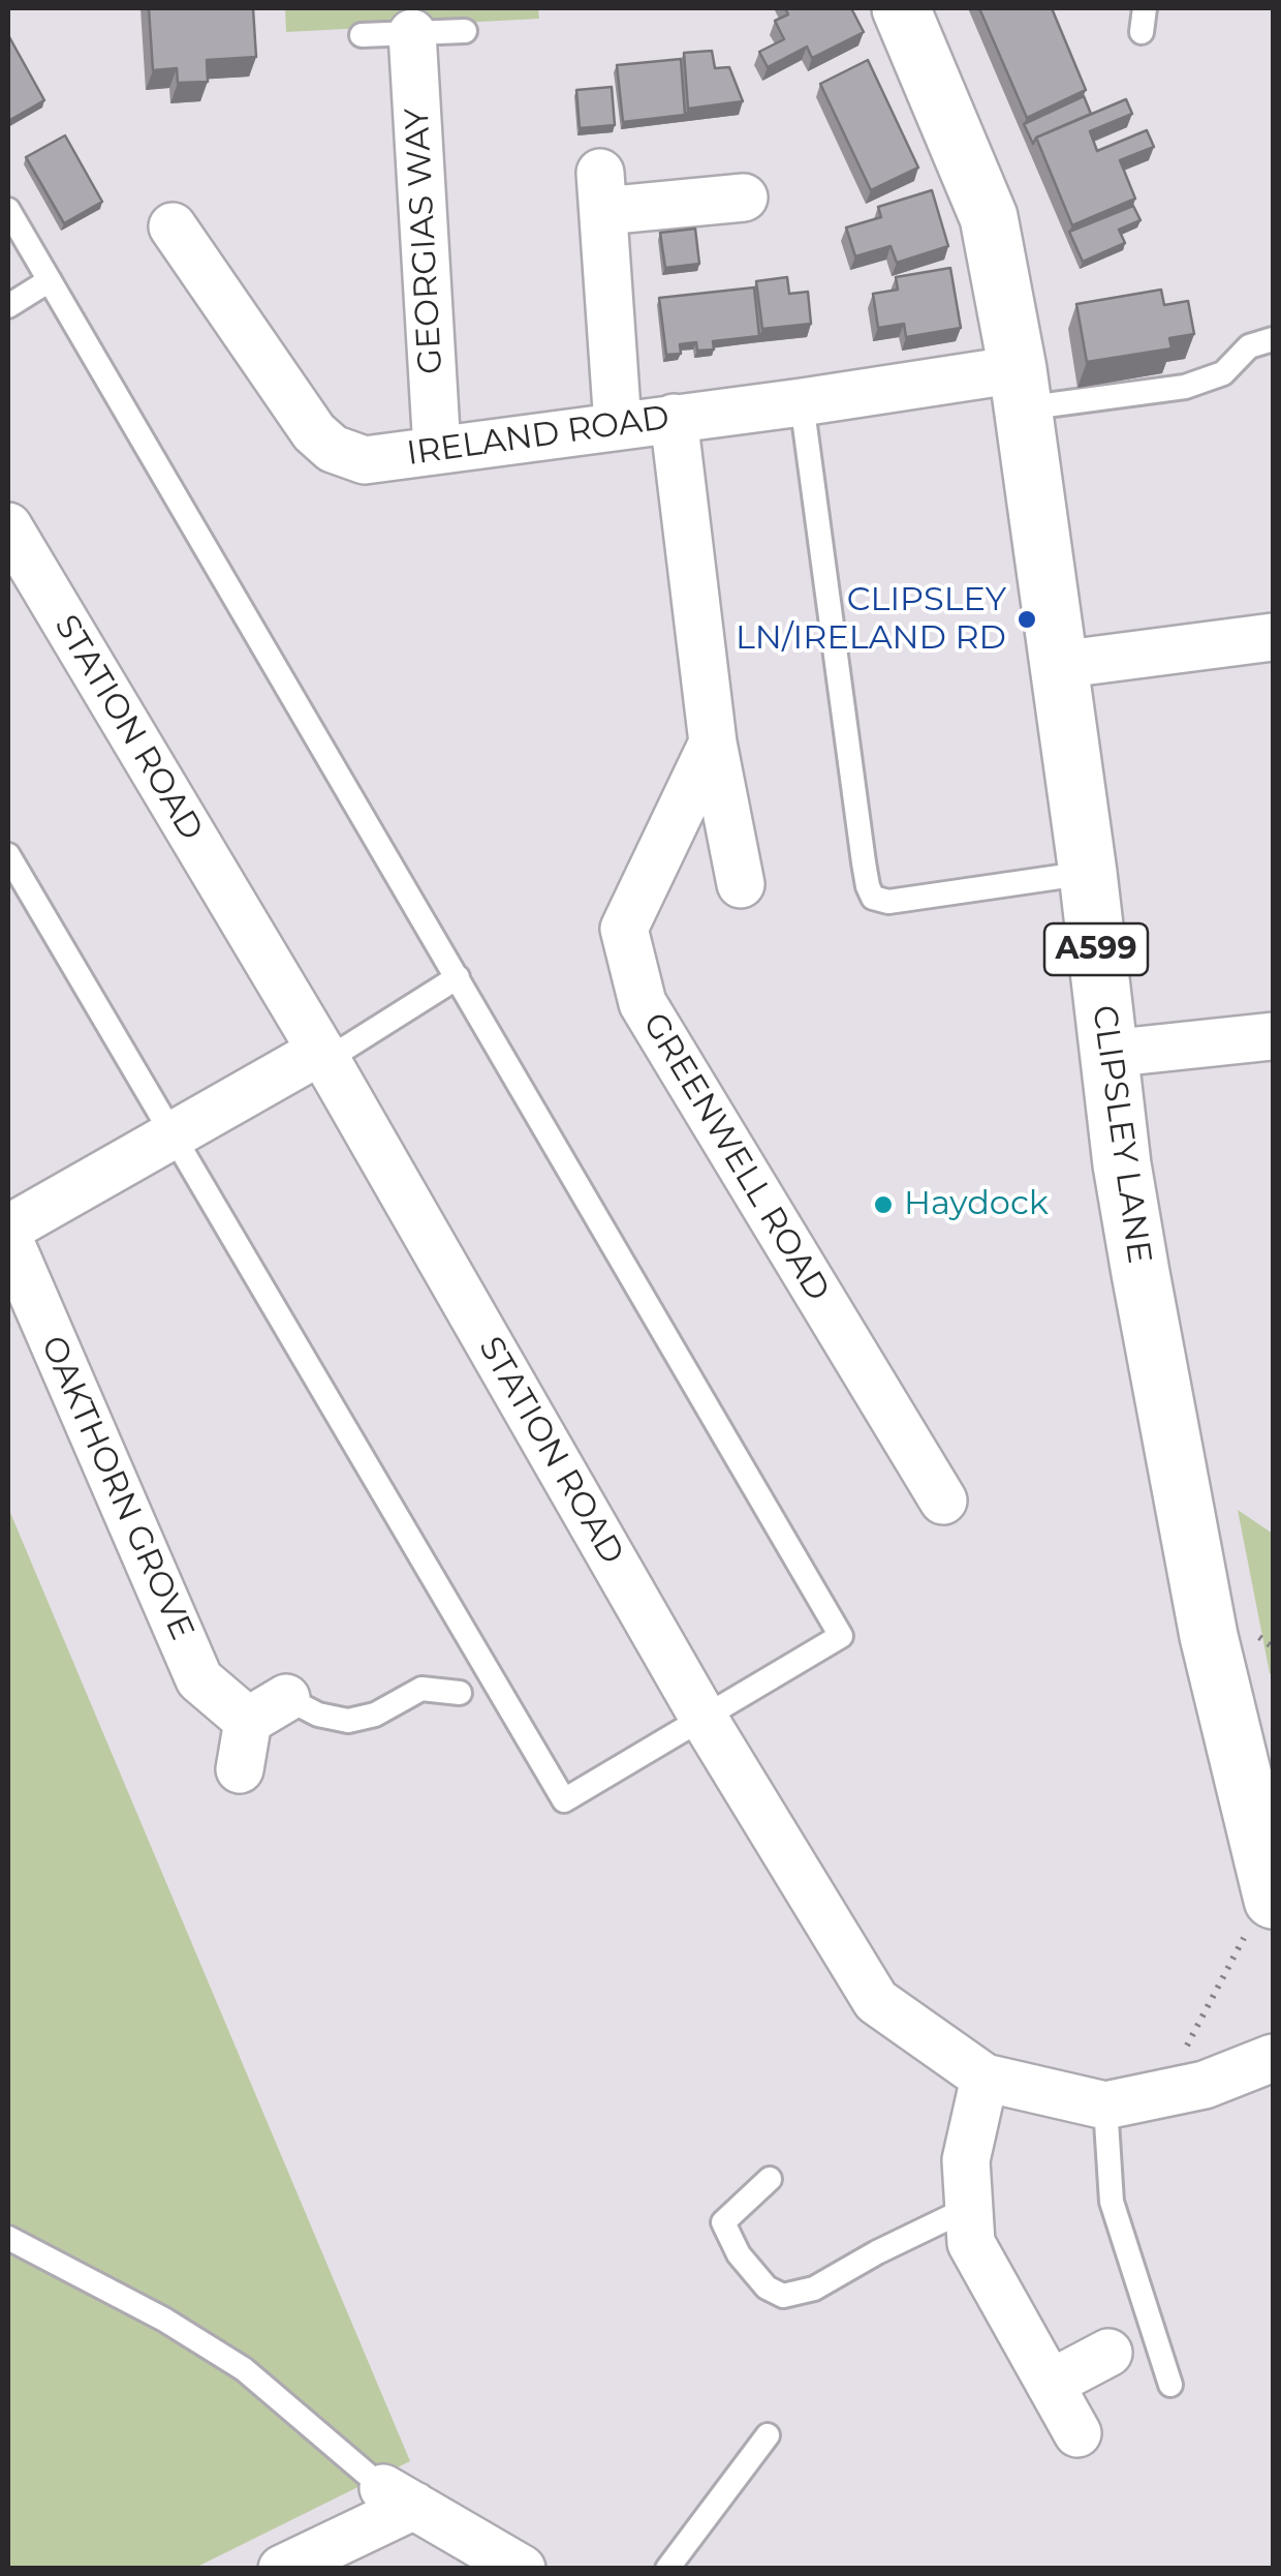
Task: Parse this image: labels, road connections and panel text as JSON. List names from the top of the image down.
{
  "streets": {
    "main road": ["A599", "CLIPSLEY LANE"],
    "street": [
      "GEORGIAS WAY",
      "IRELAND ROAD",
      "STATION ROAD",
      "GREENWELL ROAD",
      "OAKTHORN GROVE"
    ]
  },
  "crossings": [
    ["GEORGIAS WAY", "IRELAND ROAD"],
    ["IRELAND ROAD", "CLIPSLEY LANE"]
  ],
  "places": ["CLIPSLEY LN/IRELAND RD", "Haydock"]
}
